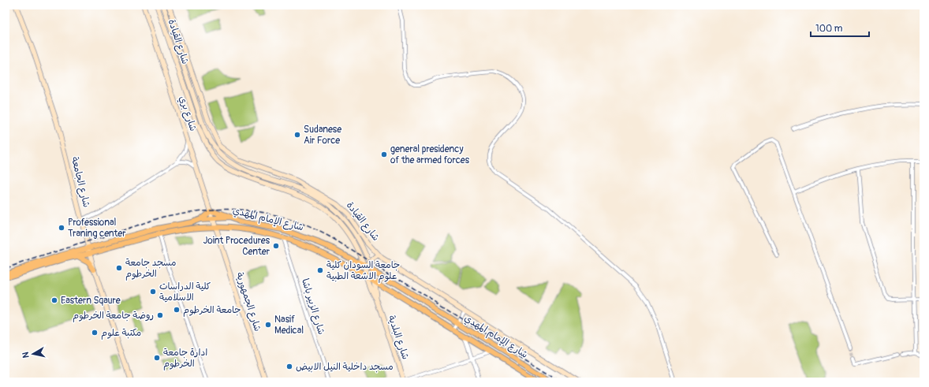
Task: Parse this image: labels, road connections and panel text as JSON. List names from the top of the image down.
{
  "streets": {
    "main road": [
      "شارع القيادة",
      "شارع بري",
      "شارع الجامعة",
      "شارع الإمام المهدي",
      "شارع الجمهورية",
      "شارع البلدية"
    ],
    "street": ["شارع الزبير باشا"]
  },
  "crossings": [
    ["شارع القيادة", "شارع الإمام المهدي"],
    ["شارع القيادة", "شارع البلدية"],
    ["شارع بري", "شارع الإمام المهدي"],
    ["شارع بري", "شارع الجمهورية"],
    ["شارع الجامعة", "شارع الإمام المهدي"],
    ["شارع الإمام المهدي", "شارع الجمهورية"],
    ["شارع الإمام المهدي", "شارع الزبير باشا"]
  ],
  "places": [
    "Sudanese Air Force",
    "general presidency of the armed forces",
    "Professional Traning center",
    "Joint Procedures Center",
    "مسجد جامعة الخرطوم",
    "جامعة السودان كلية علوم الاشعة الطبية",
    "كلية الدراسات الاسلامية",
    "Eastern Sqaure",
    "جامعة الخرطوم",
    "روضة جامعة الخرطوم",
    "Nasif Medical",
    "مكتبة علوم",
    "ادارة جامعة الخرطوم",
    "مسجد داخلية النيل الابيض"
  ],
  "scale_bar": "100 m",
  "north": "left"
}
